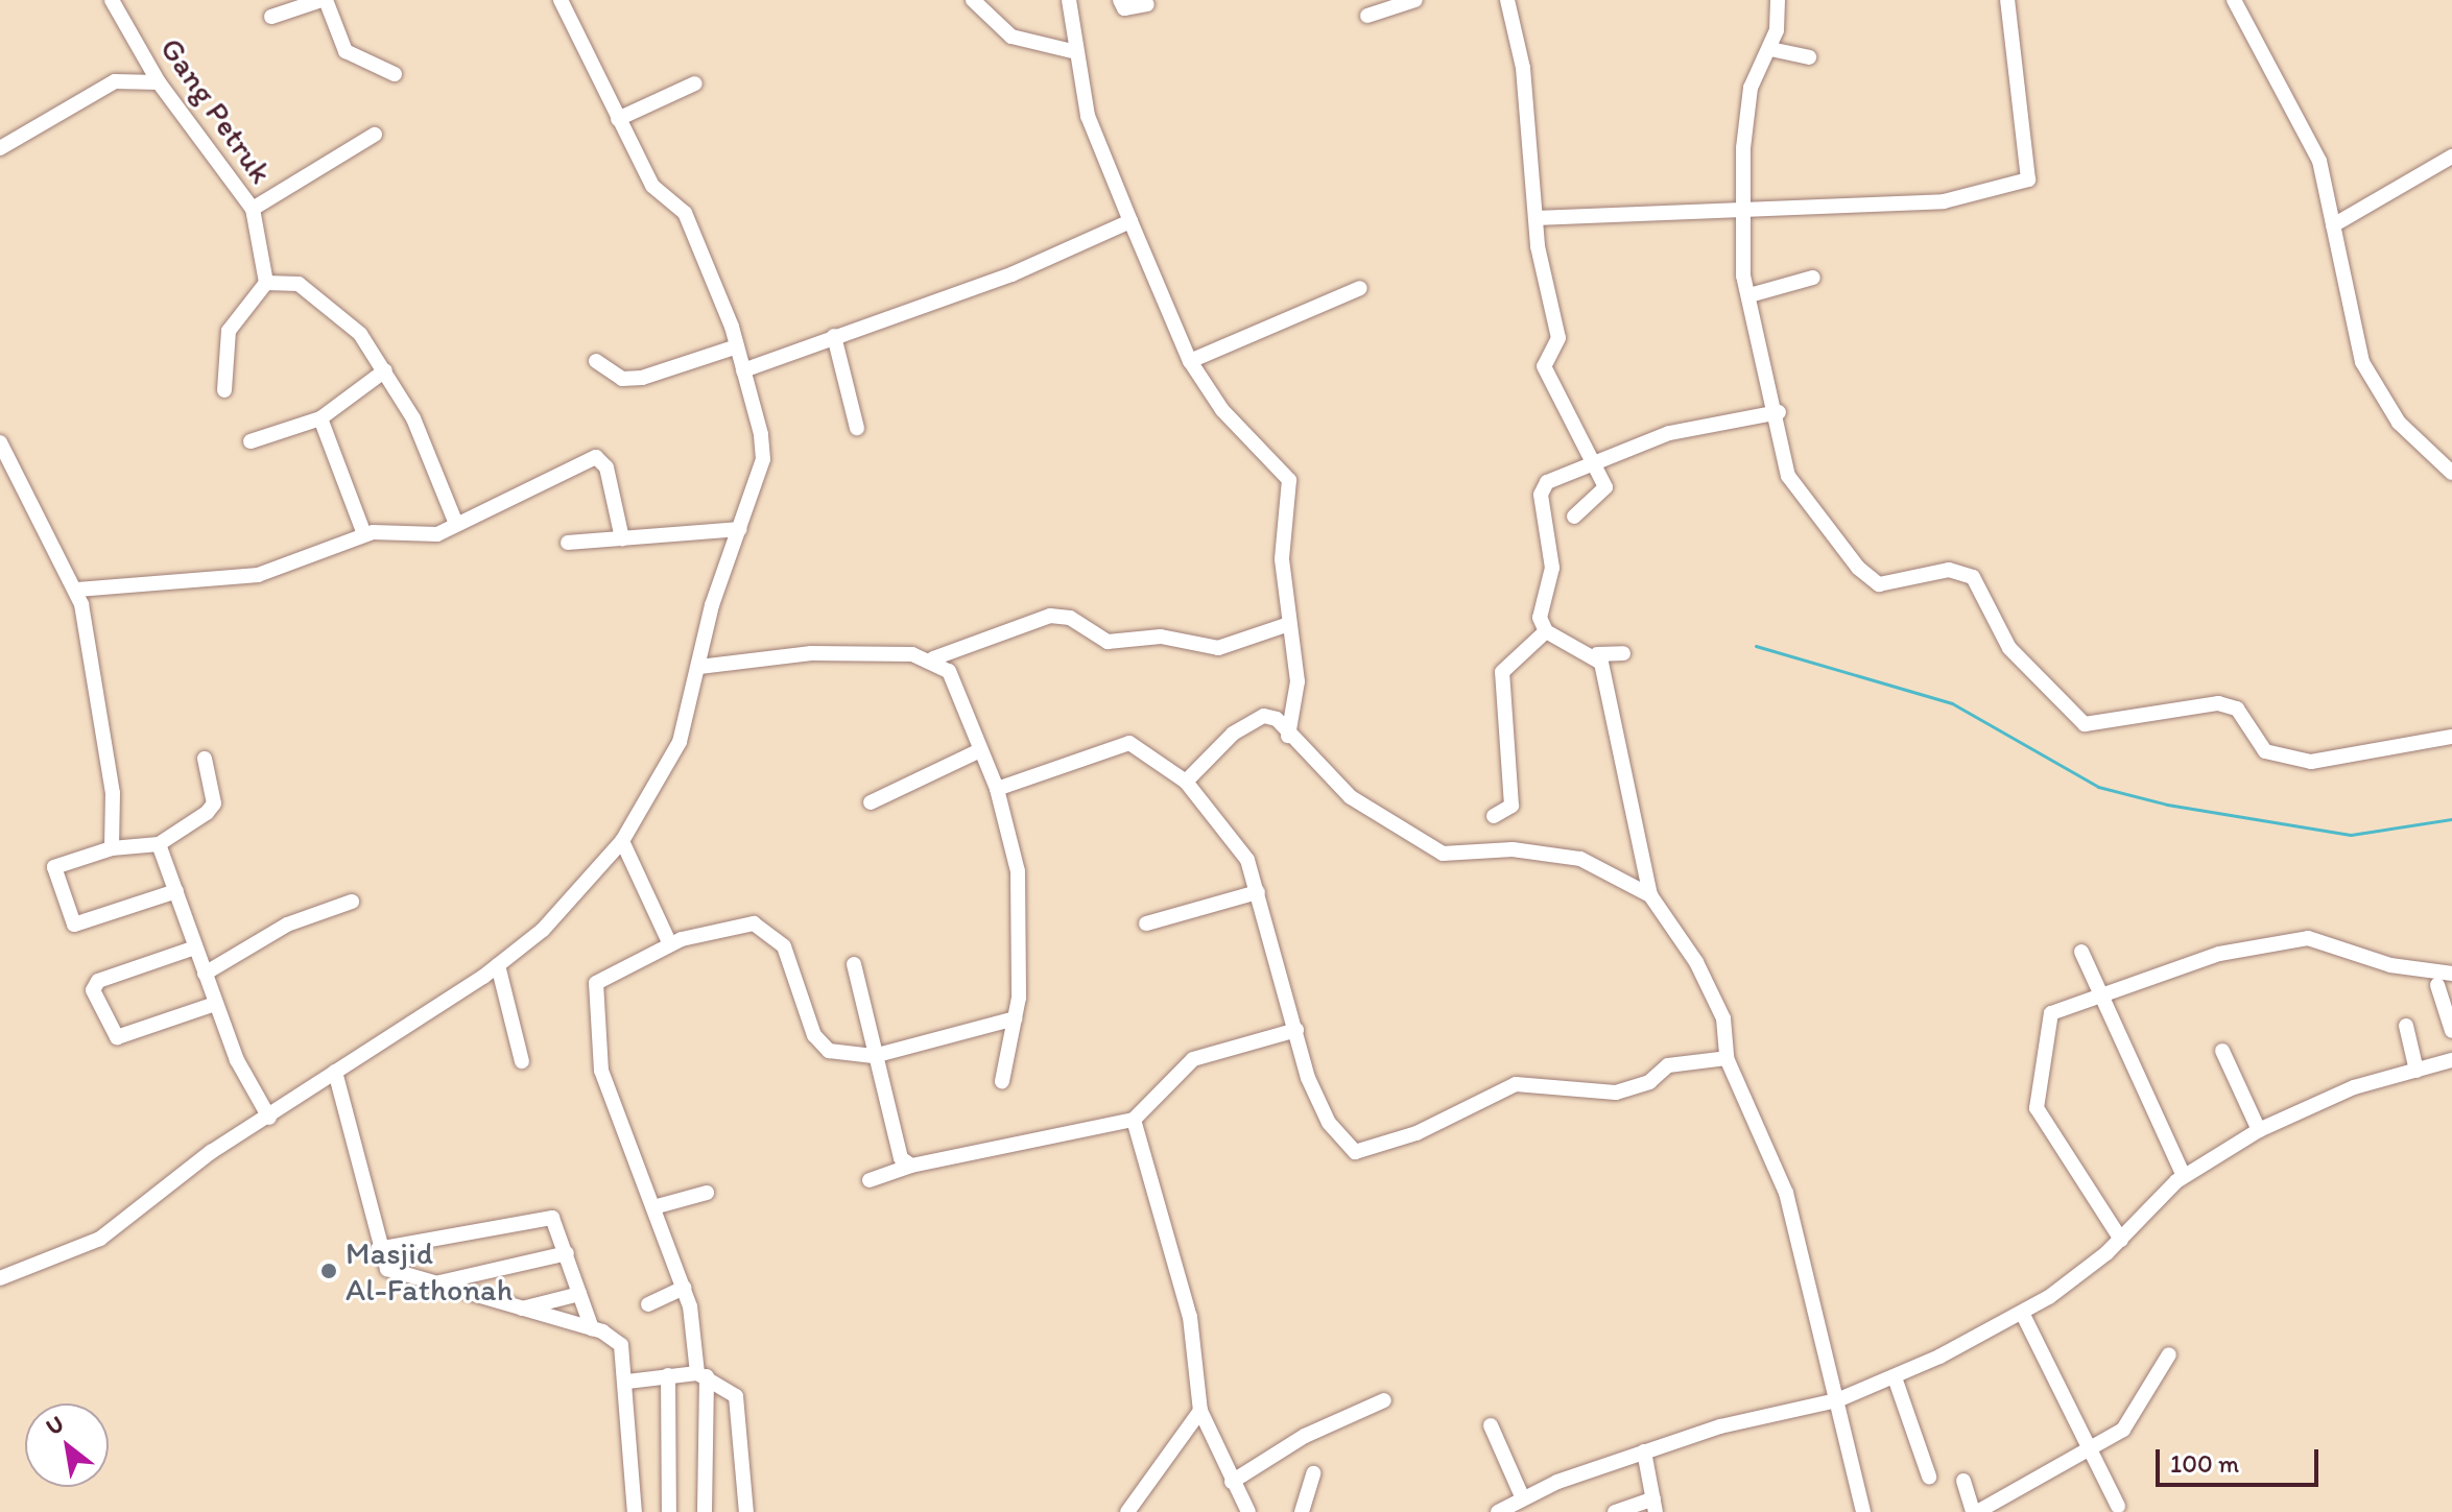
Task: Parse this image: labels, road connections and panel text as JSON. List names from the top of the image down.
{
  "streets": {
    "street": ["Gang Petruk"]
  },
  "places": ["Masjid Al-Fathonah"],
  "scale_bar": "100 m",
  "north": "top left"
}
